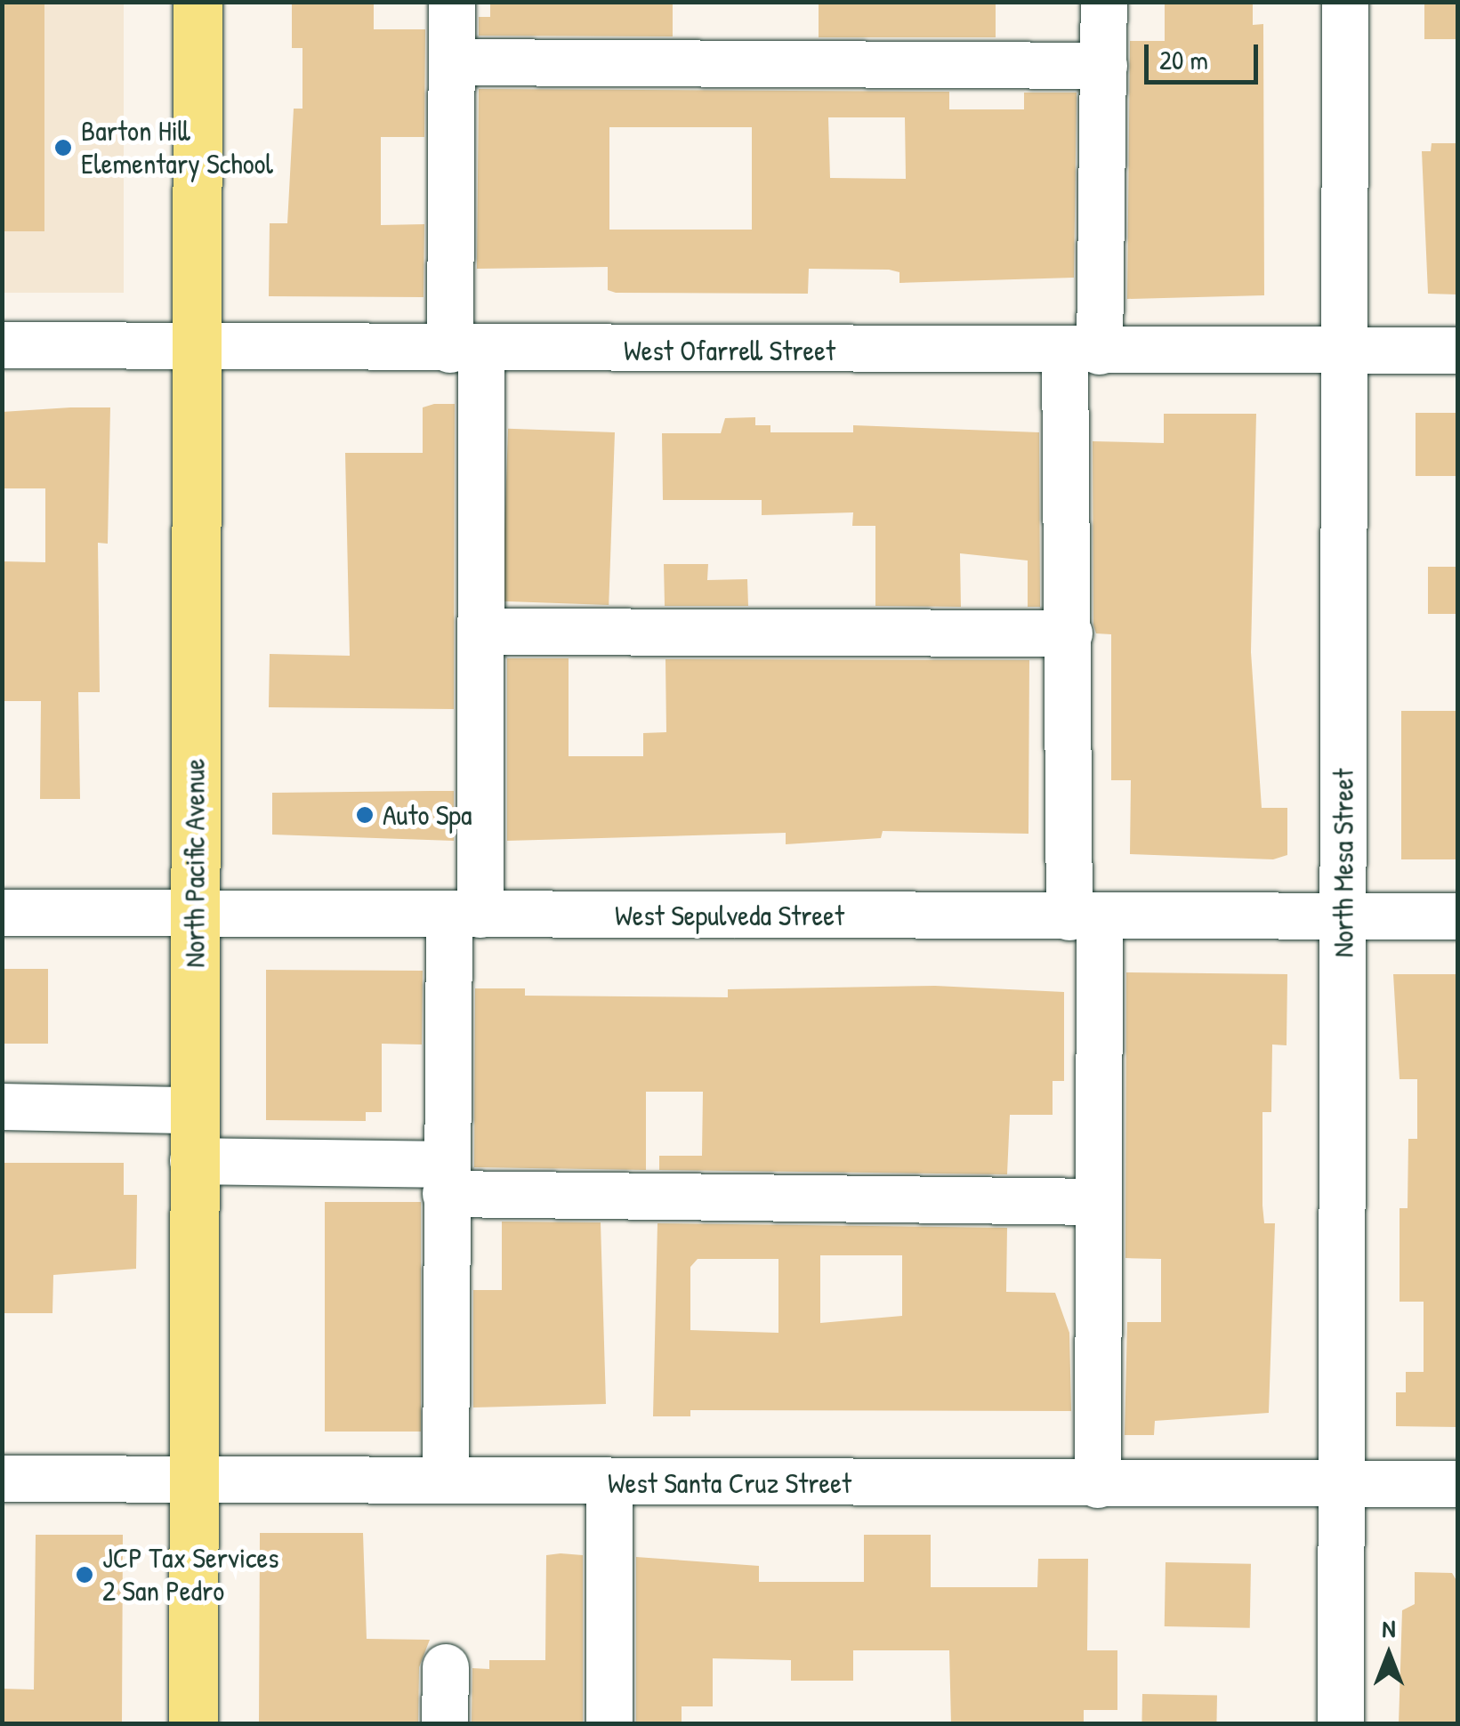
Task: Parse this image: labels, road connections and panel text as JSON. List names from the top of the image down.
{
  "streets": {
    "main road": ["North Pacific Avenue"],
    "street": [
      "West Ofarrell Street",
      "North Mesa Street",
      "West Sepulveda Street",
      "West Santa Cruz Street"
    ]
  },
  "crossings": [
    ["West Ofarrell Street", "North Pacific Avenue"],
    ["West Ofarrell Street", "North Mesa Street"],
    ["North Pacific Avenue", "West Sepulveda Street"],
    ["North Pacific Avenue", "West Santa Cruz Street"],
    ["North Mesa Street", "West Sepulveda Street"],
    ["North Mesa Street", "West Santa Cruz Street"]
  ],
  "places": ["Barton Hill Elementary School", "Auto Spa", "JCP Tax Services 2 San Pedro"],
  "scale_bar": "20 m",
  "north": "top"
}
